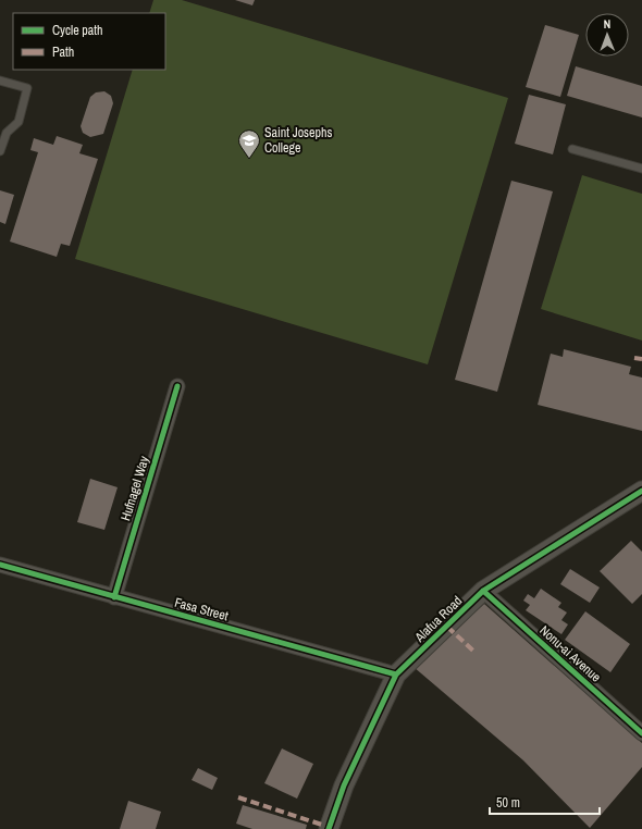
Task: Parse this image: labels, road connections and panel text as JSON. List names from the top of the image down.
{
  "streets": {
    "street": [
      "Hufnagel Way",
      "Fasa Street",
      "Alafua Road",
      "Nonu-ai Avenue"
    ]
  },
  "crossings": [
    ["Hufnagel Way", "Fasa Street"],
    ["Fasa Street", "Alafua Road"],
    ["Alafua Road", "Nonu-ai Avenue"]
  ],
  "places": {
    "school or university": ["Saint Josephs College"]
  },
  "legend": ["Cycle path", "Path"],
  "scale_bar": "50 m",
  "north": "top"
}
